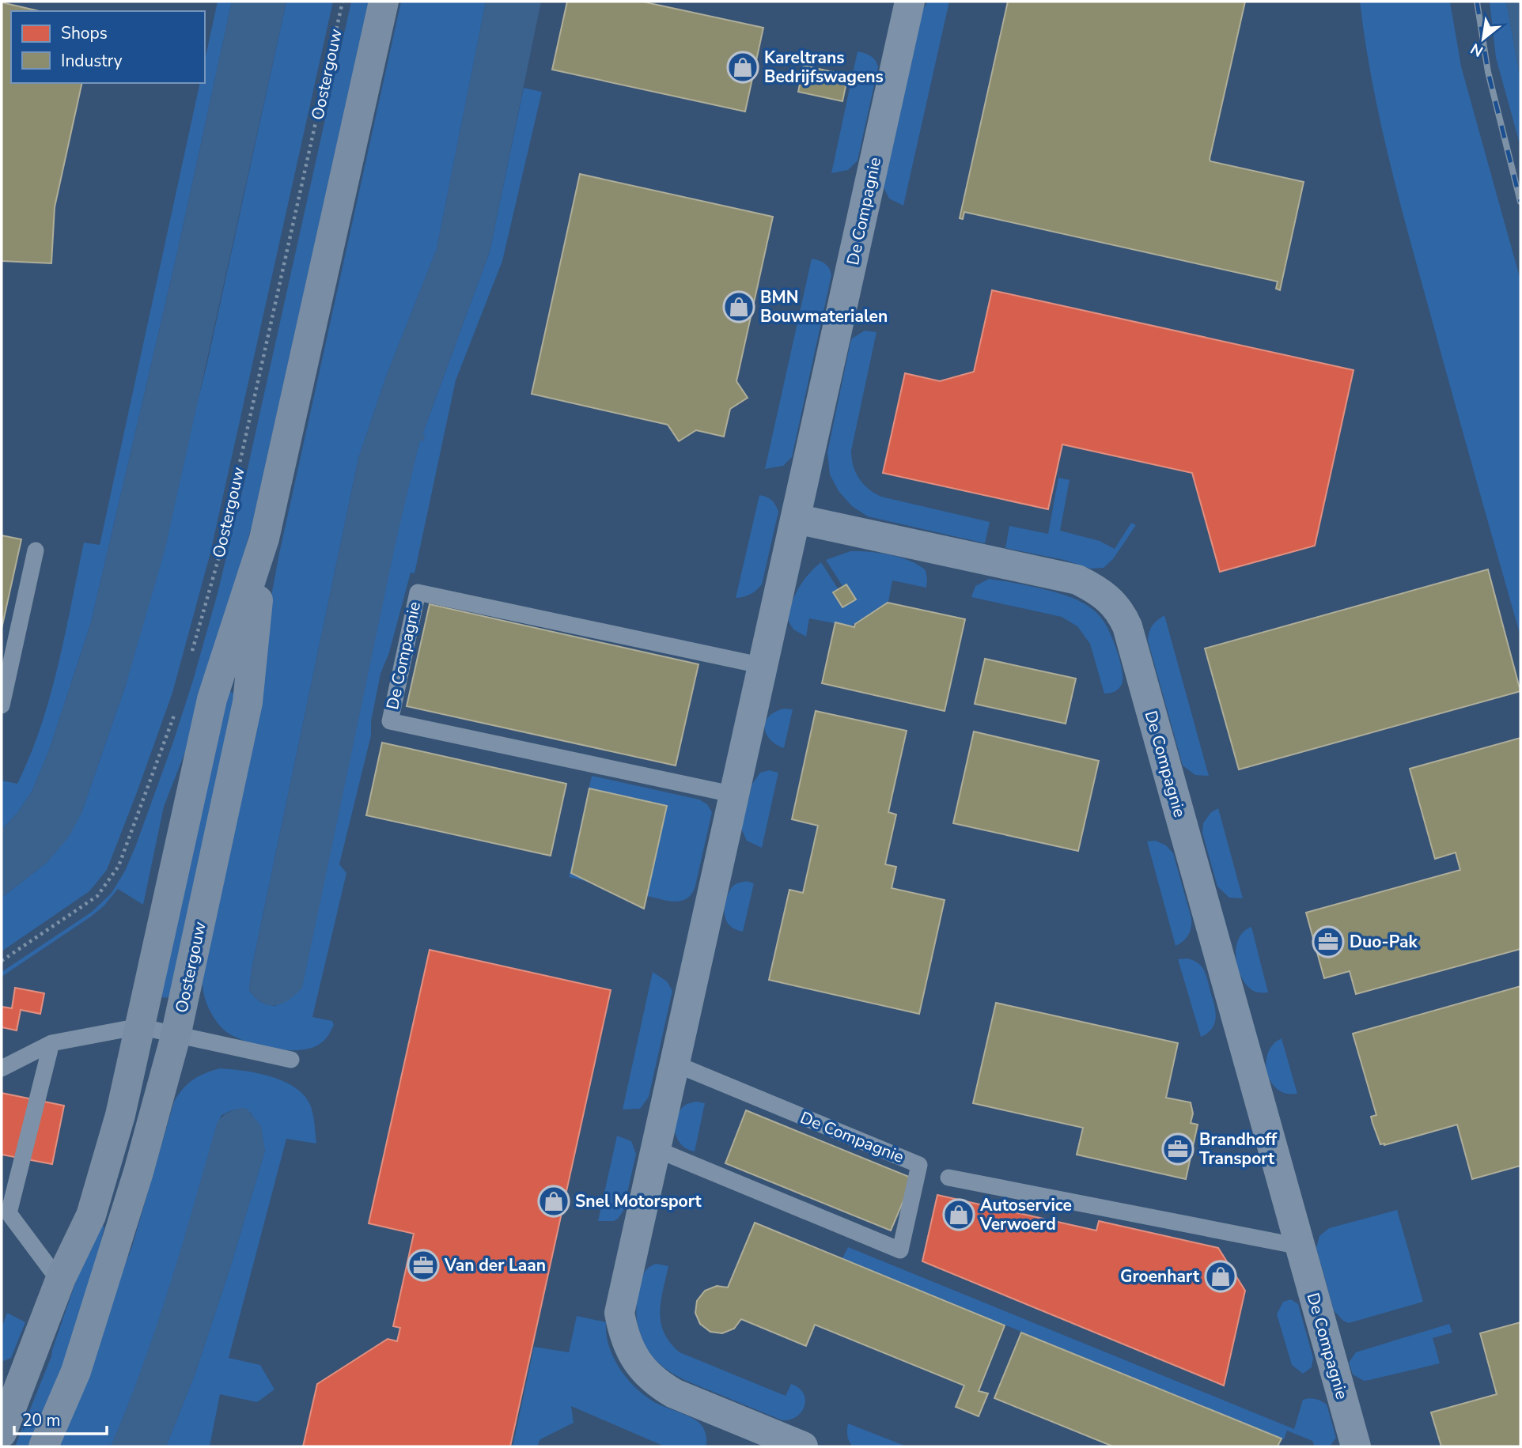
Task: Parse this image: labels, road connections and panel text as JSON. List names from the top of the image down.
{
  "streets": {
    "main road": ["Oostergouw"],
    "street": ["De Compagnie"]
  },
  "places": {
    "shop": [
      "Kareltrans Bedrijfswagens",
      "BMN Bouwmaterialen",
      "Snel Motorsport",
      "Autoservice Verwoerd",
      "Groenhart"
    ],
    "office": ["Duo-Pak", "Brandhoff Transport", "Van der Laan"]
  },
  "legend": ["Shops", "Industry"],
  "scale_bar": "20 m",
  "north": "bottom left"
}
